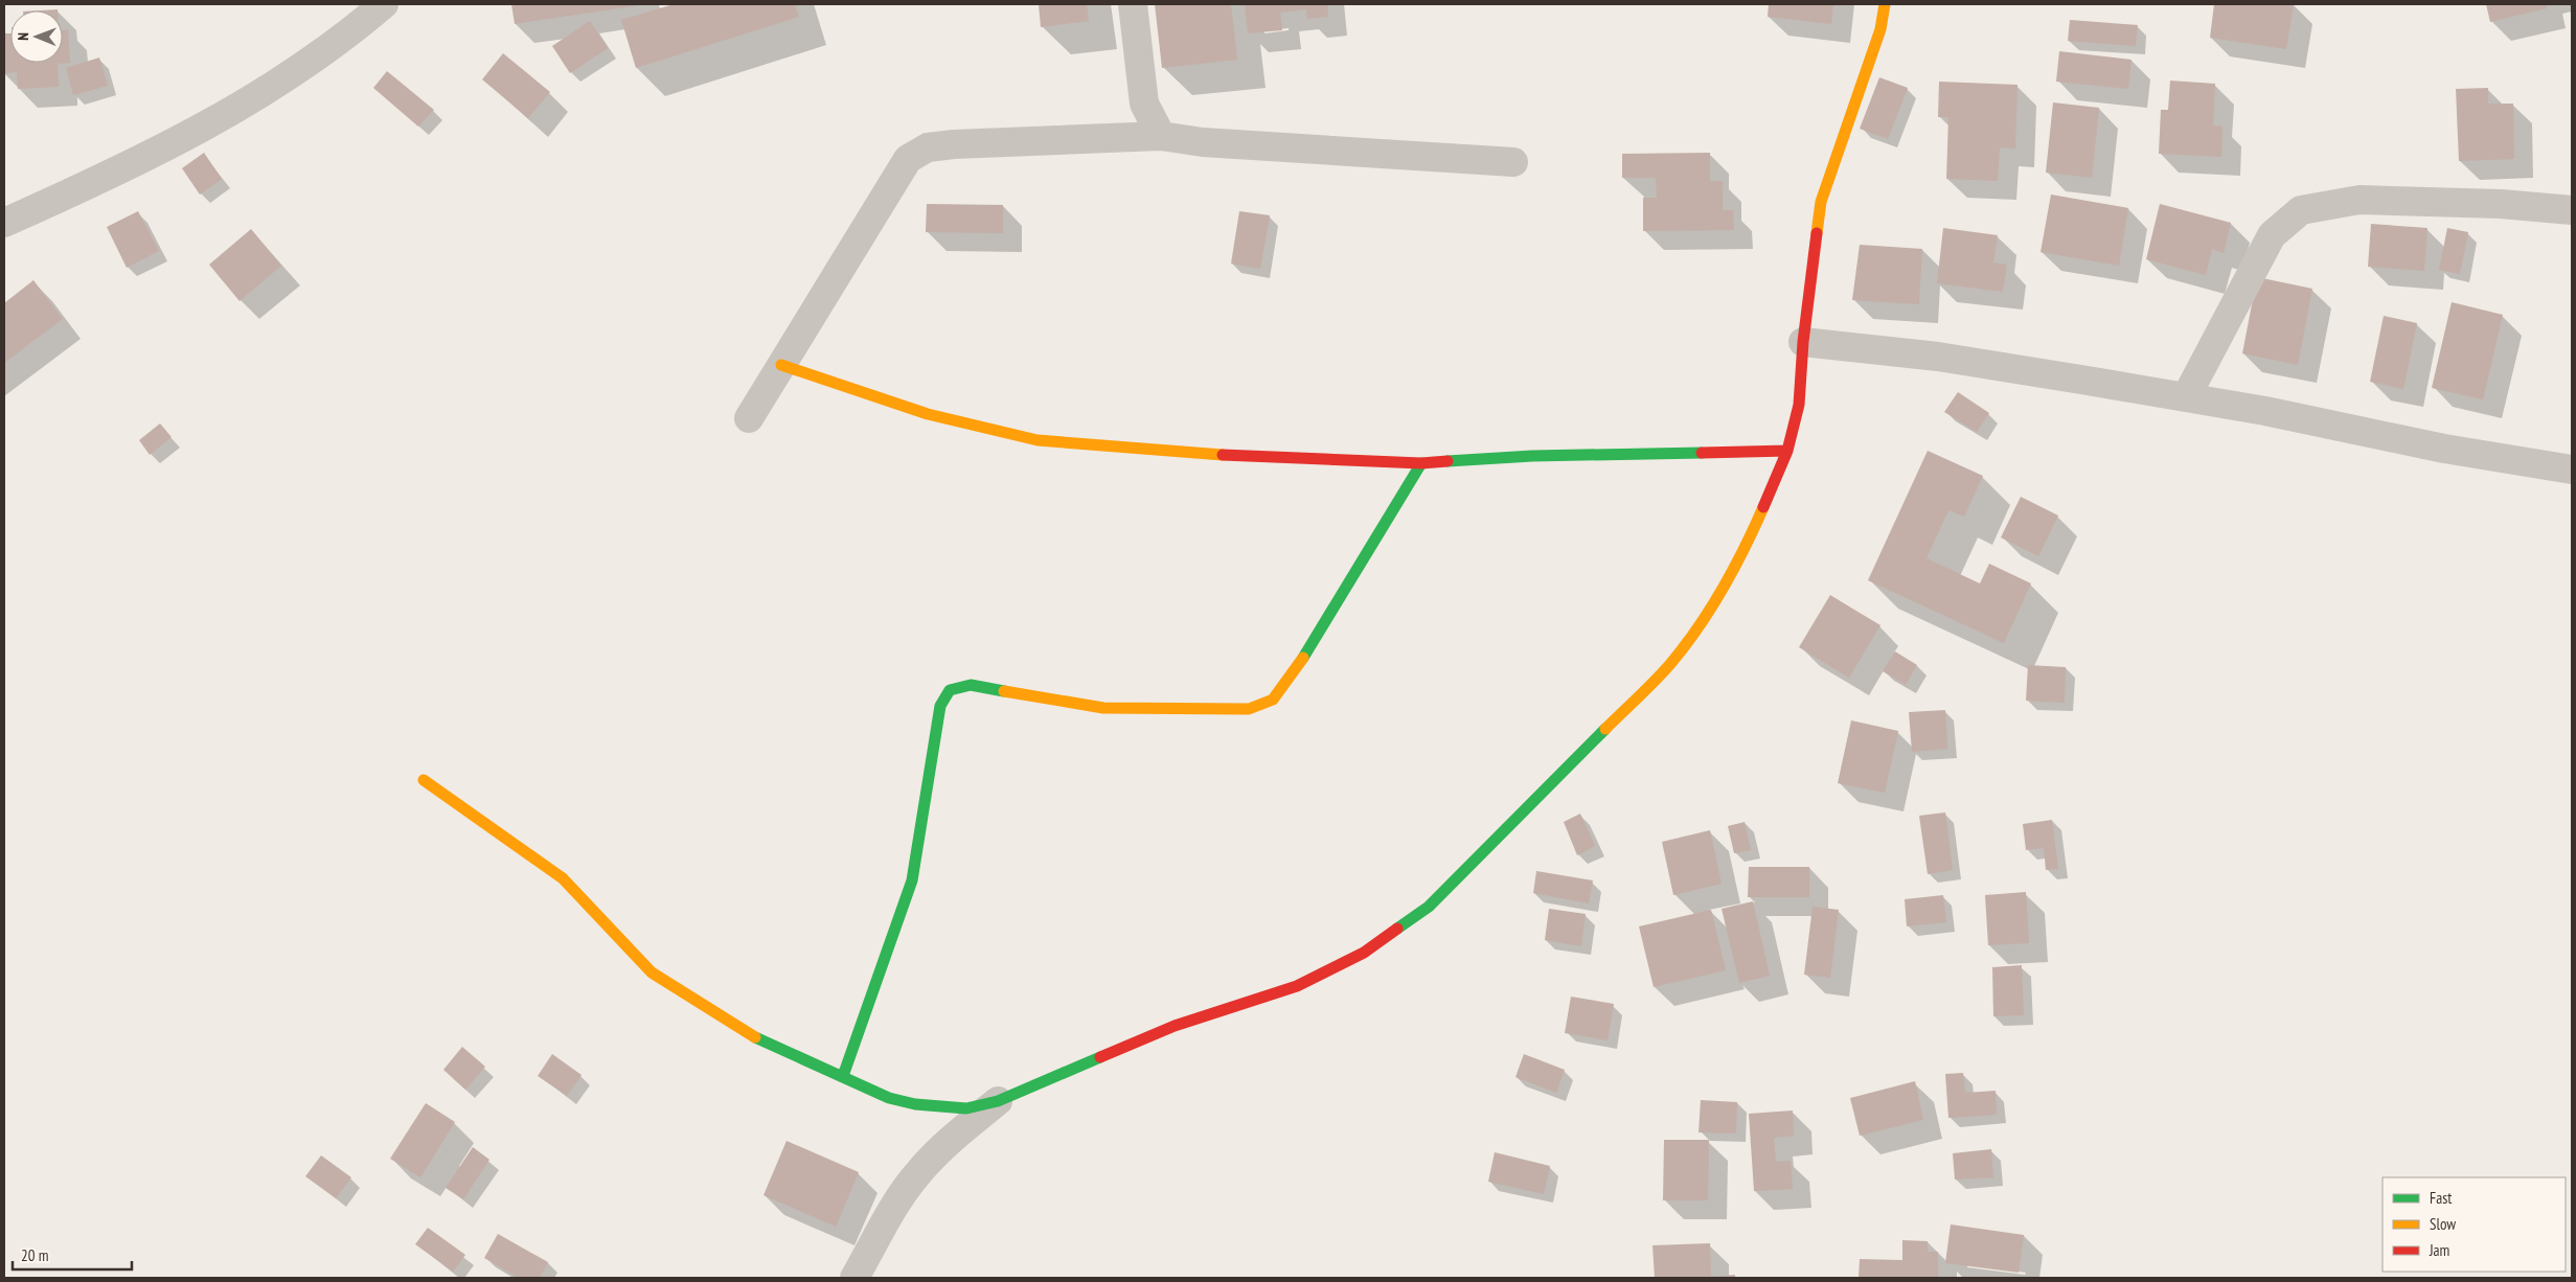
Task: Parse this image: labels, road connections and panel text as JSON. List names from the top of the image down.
{
  "legend": ["Fast", "Slow", "Jam"],
  "scale_bar": "20 m",
  "north": "left"
}
